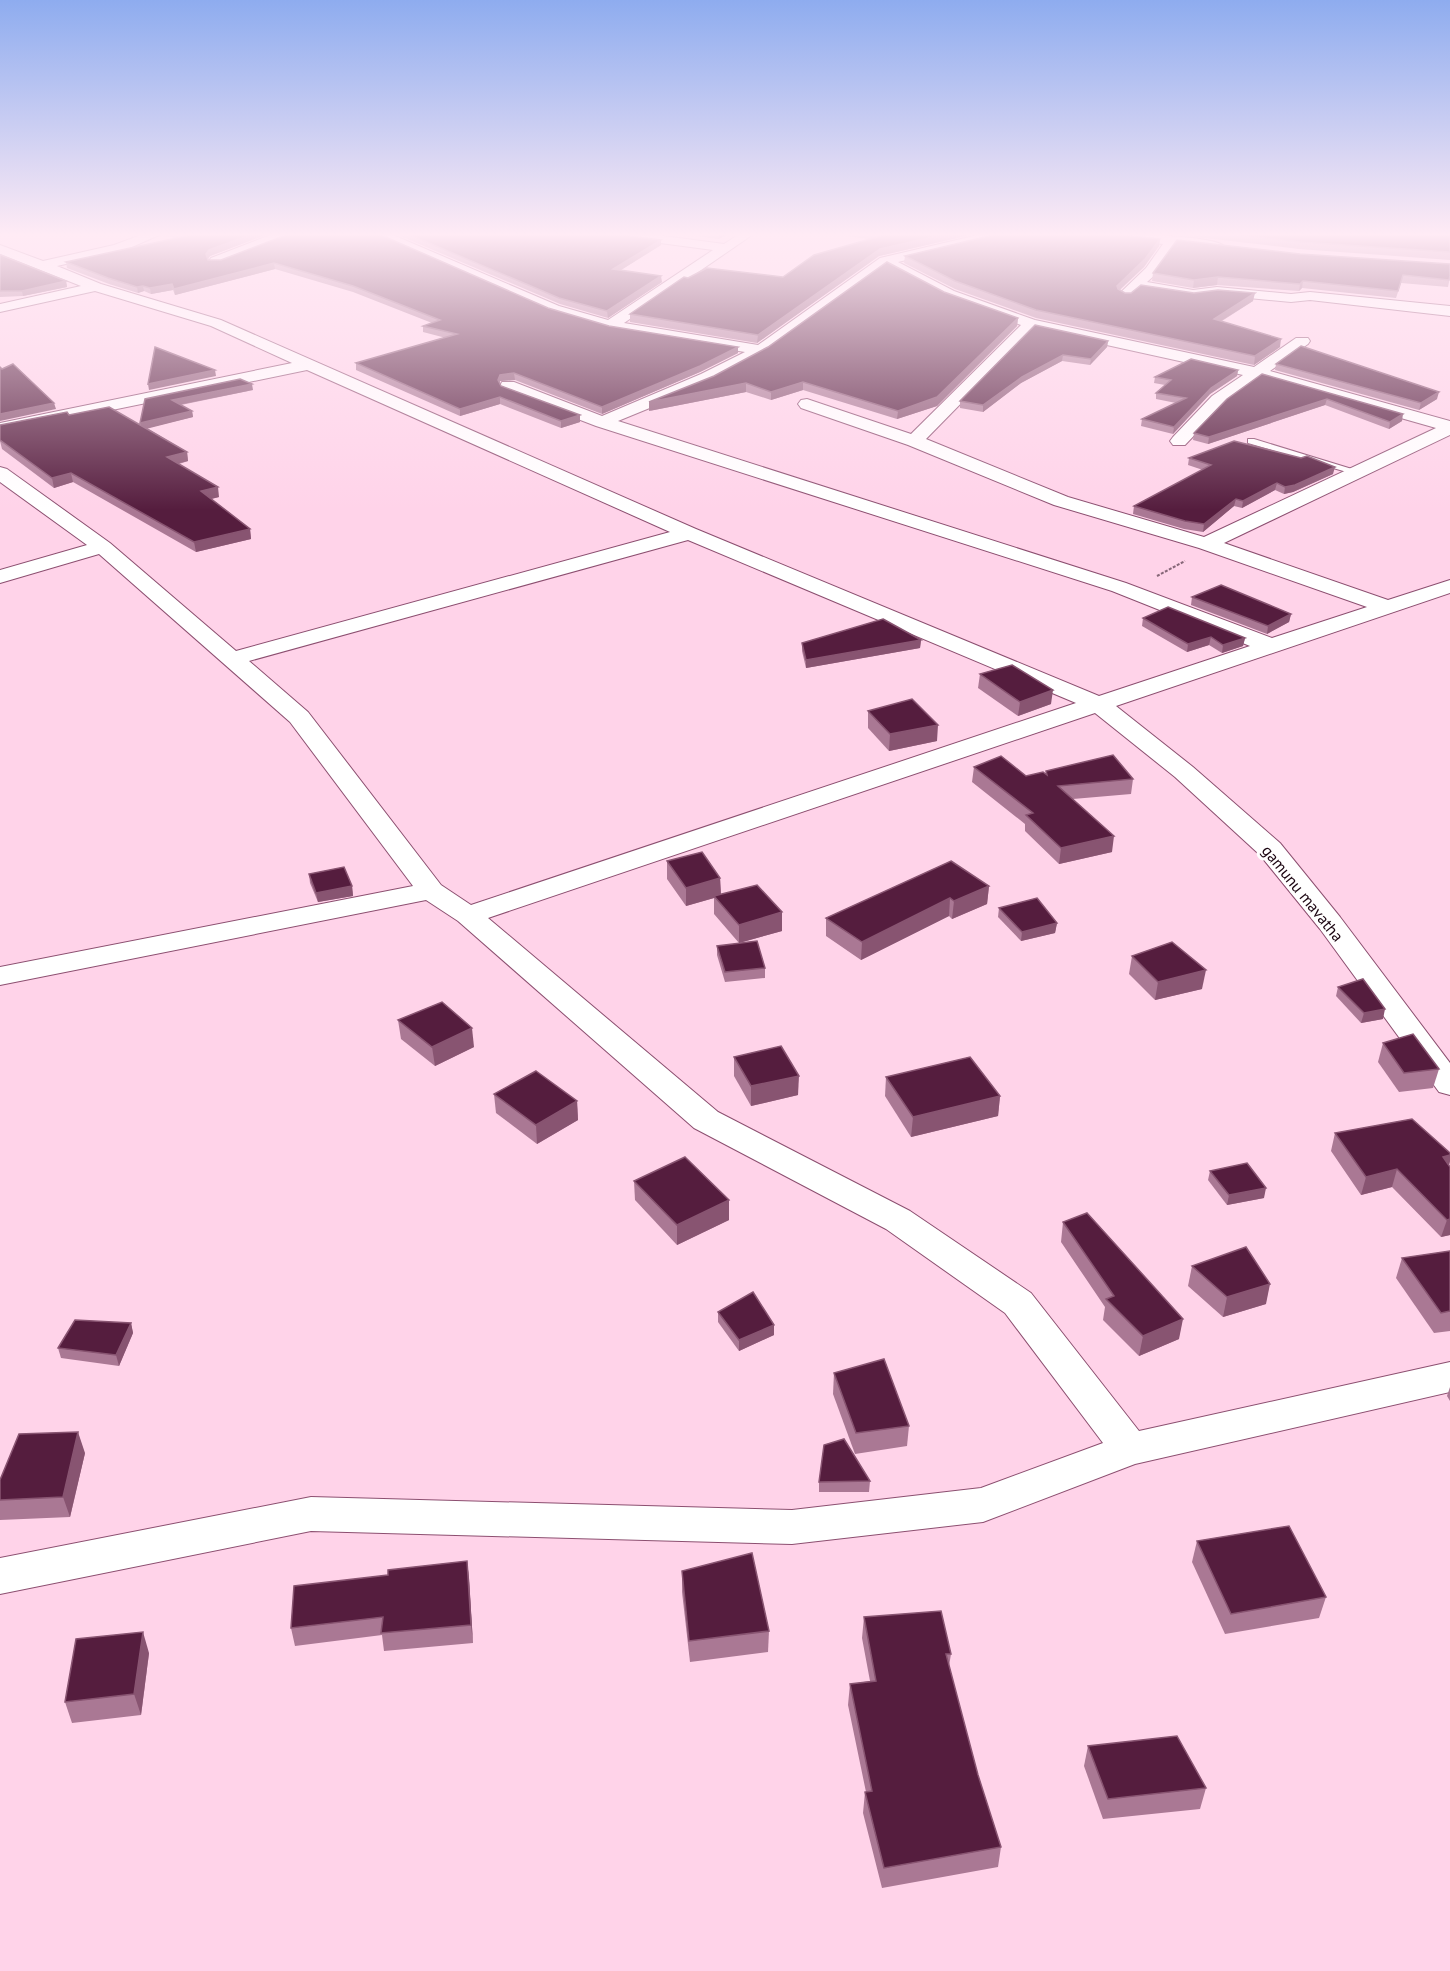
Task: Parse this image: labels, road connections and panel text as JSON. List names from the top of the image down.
{
  "streets": {
    "street": ["gamunu mavatha"]
  }
}
